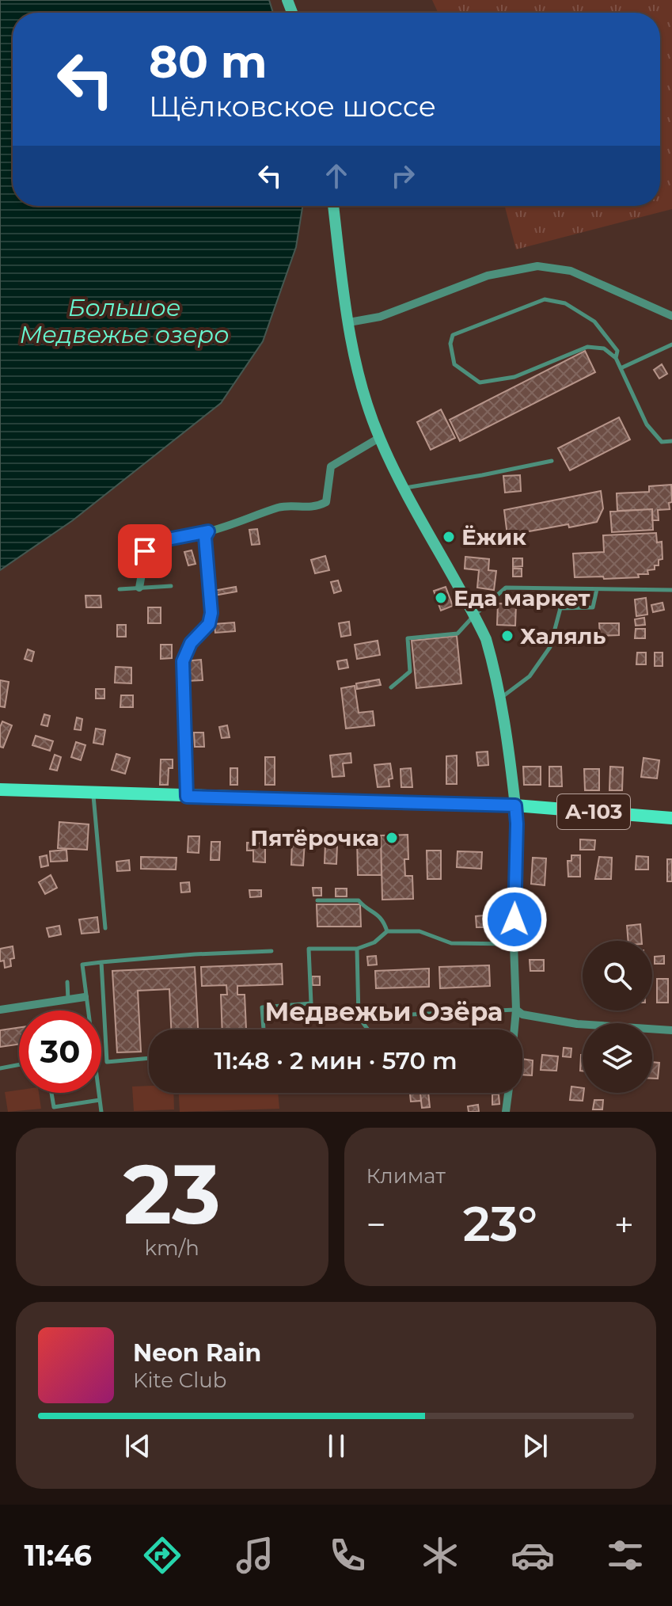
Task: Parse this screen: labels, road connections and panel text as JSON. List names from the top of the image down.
{
  "streets": {
    "main road": ["А-103"]
  },
  "districts": ["Медвежьи Озёра"],
  "water": ["Большое Медвежье озеро"],
  "places": [
    "Ёжик",
    "Еда маркет",
    "Халяль",
    "Пятёрочка"
  ],
  "page": {
    "turn": ["80 m", "Щёлковское шоссе"],
    "limit": "30",
    "trip": "11:48 · 2 мин · 570 m",
    "tile": [
      ["23", "km/h"],
      "Климат"
    ],
    "heat": ["−", "23°", "+"],
    "song": ["Neon Rain", "Kite Club"],
    "tabs": "11:46"
  }
}
